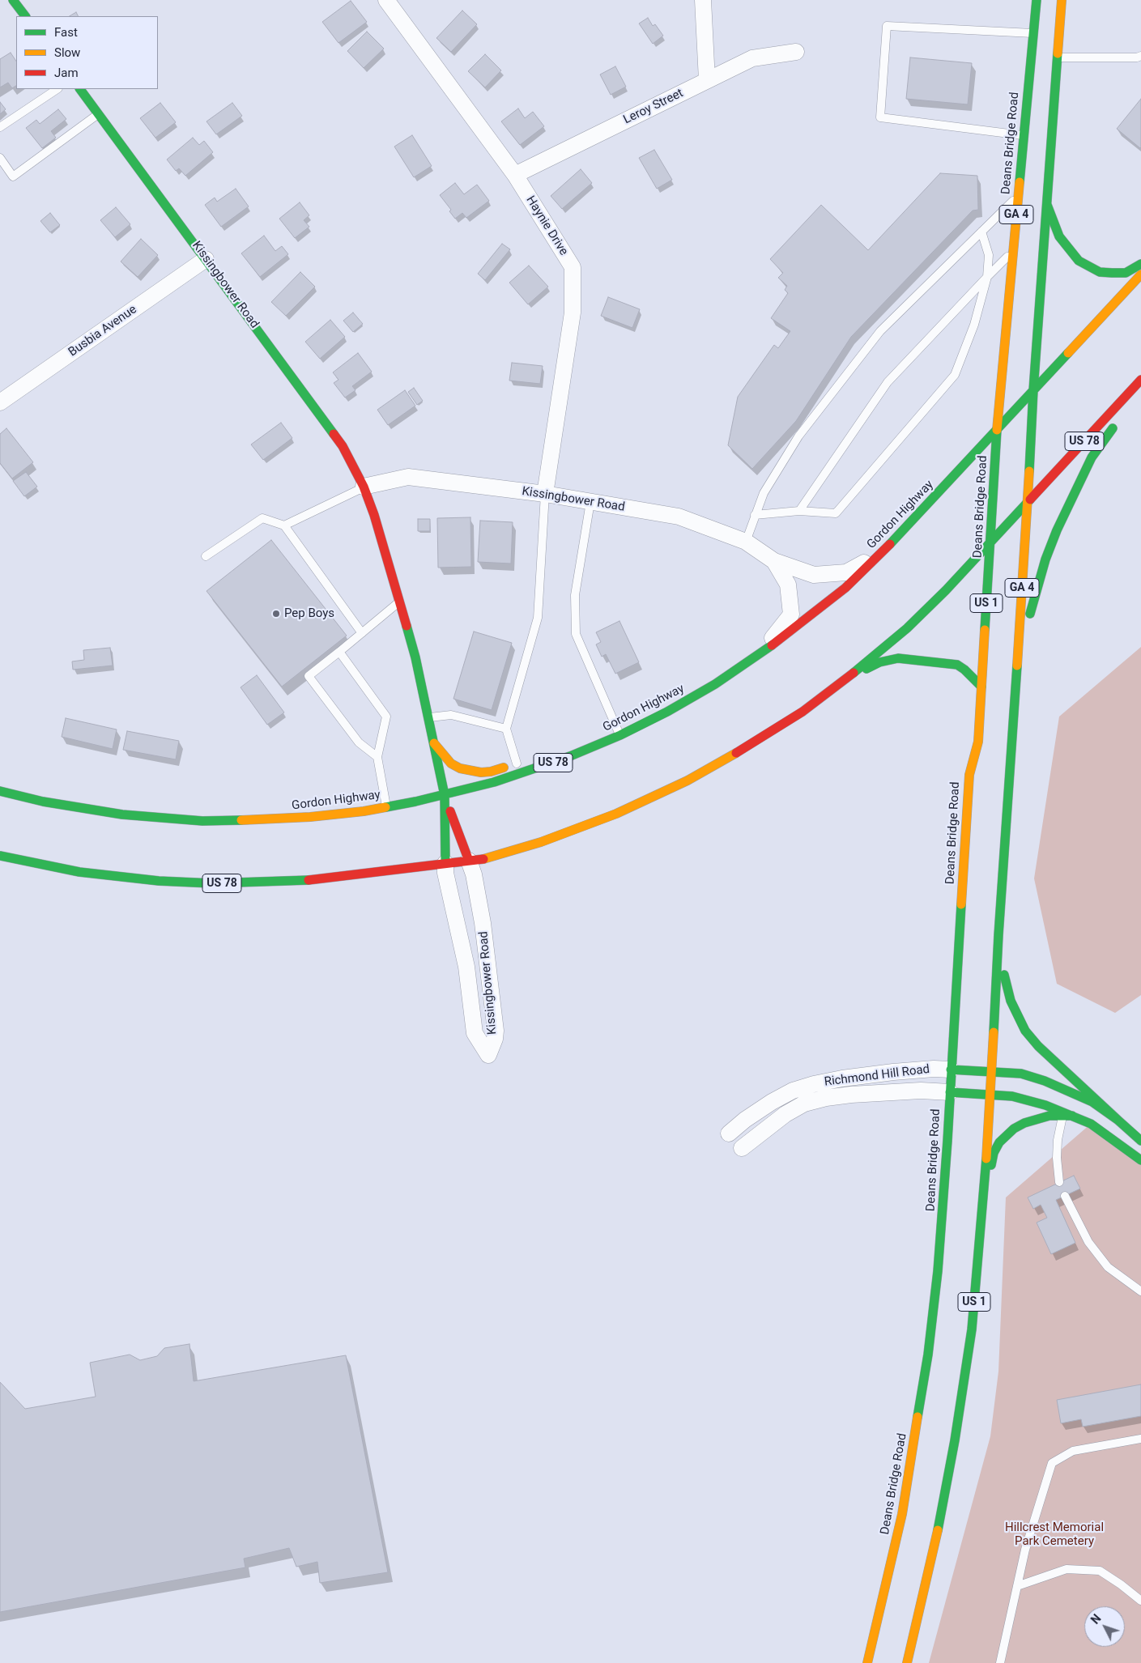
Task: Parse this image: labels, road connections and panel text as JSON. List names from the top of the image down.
{
  "streets": {
    "main road": [
      "Deans Bridge Road",
      "GA 4",
      "Kissingbower Road",
      "US 78",
      "Gordon Highway",
      "US 1",
      "Richmond Hill Road"
    ],
    "street": ["Leroy Street", "Haynie Drive", "Busbia Avenue"]
  },
  "crossings": [
    ["Leroy Street", "Haynie Drive"],
    ["Deans Bridge Road", "US 78"],
    ["Deans Bridge Road", "Gordon Highway"],
    ["Deans Bridge Road", "Richmond Hill Road"],
    ["GA 4", "US 78"],
    ["GA 4", "Gordon Highway"],
    ["GA 4", "US 1"],
    ["Haynie Drive", "Kissingbower Road"],
    ["Kissingbower Road", "Busbia Avenue"],
    ["Kissingbower Road", "US 78"],
    ["Kissingbower Road", "Gordon Highway"],
    ["US 1", "Richmond Hill Road"]
  ],
  "parks": ["Hillcrest Memorial Park Cemetery"],
  "places": ["Pep Boys"],
  "legend": ["Fast", "Slow", "Jam"],
  "north": "top left"
}
